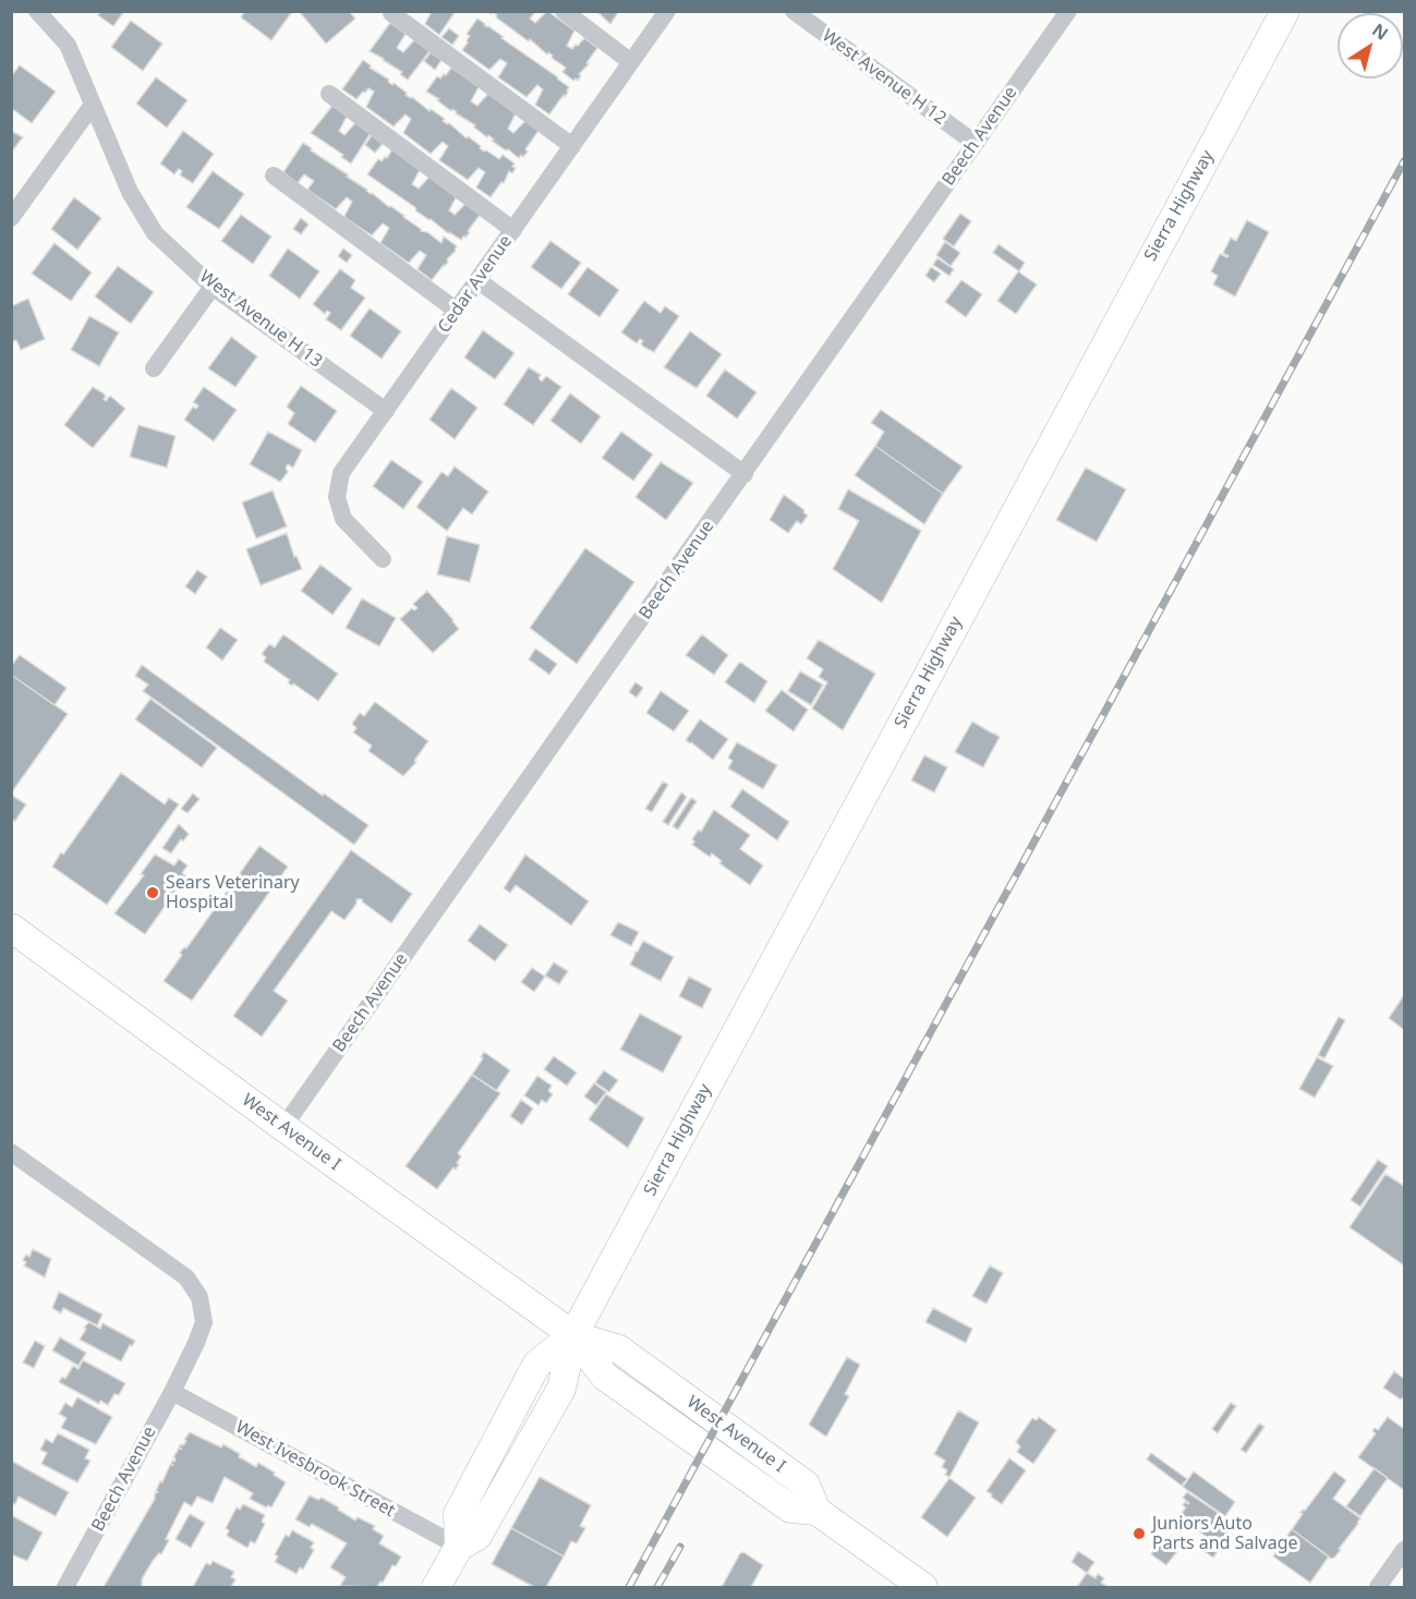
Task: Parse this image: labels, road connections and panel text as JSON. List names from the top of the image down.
{
  "streets": {
    "main road": ["Sierra Highway", "West Avenue I"],
    "street": [
      "West Avenue H 12",
      "Beech Avenue",
      "Cedar Avenue",
      "West Avenue H 13",
      "West Ivesbrook Street"
    ]
  },
  "crossings": [
    ["West Avenue H 12", "Beech Avenue"],
    ["Beech Avenue", "West Avenue I"],
    ["Beech Avenue", "West Ivesbrook Street"],
    ["Sierra Highway", "West Avenue I"],
    ["Sierra Highway", "West Ivesbrook Street"],
    ["Cedar Avenue", "West Avenue H 13"]
  ],
  "places": ["Sears Veterinary Hospital", "Juniors Auto Parts and Salvage"],
  "north": "top right"
}
